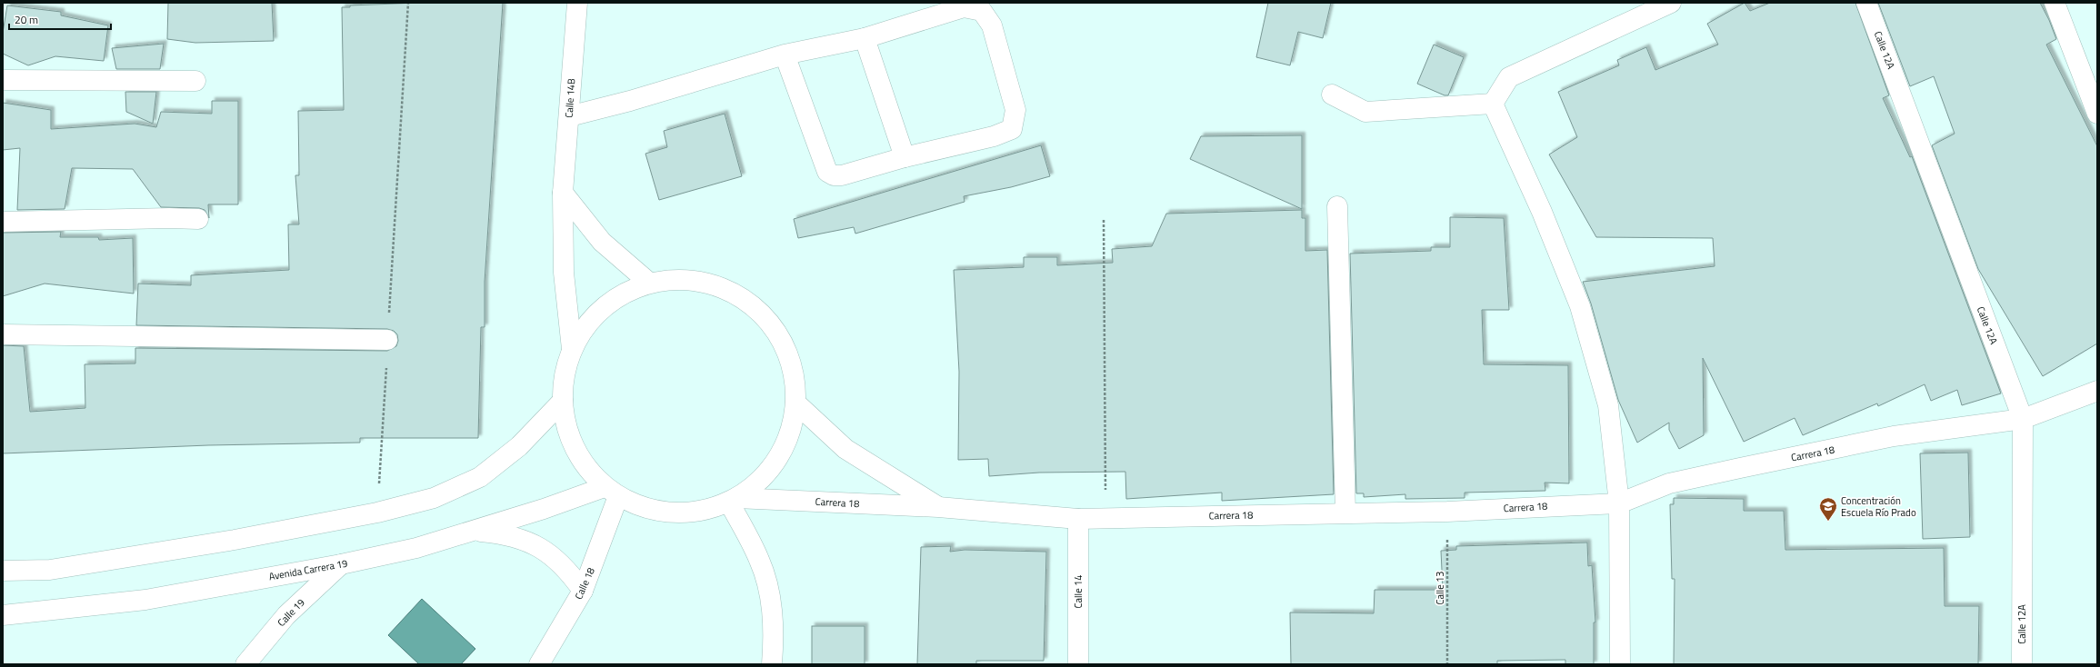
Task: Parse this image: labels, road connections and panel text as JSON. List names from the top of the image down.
{
  "streets": {
    "street": [
      "Calle 12A",
      "Calle 14B",
      "Carrera 18",
      "Avenida Carrera 19",
      "Calle 18",
      "Calle 14",
      "Calle 19"
    ],
    "path": ["Calle 13"]
  },
  "crossings": [
    ["Calle 12A", "Carrera 18"],
    ["Carrera 18", "Calle 13"],
    ["Carrera 18", "Calle 14"],
    ["Avenida Carrera 19", "Calle 18"],
    ["Avenida Carrera 19", "Calle 19"]
  ],
  "places": {
    "school or university": ["Concentración Escuela Río Prado"]
  },
  "scale_bar": "20 m"
}
